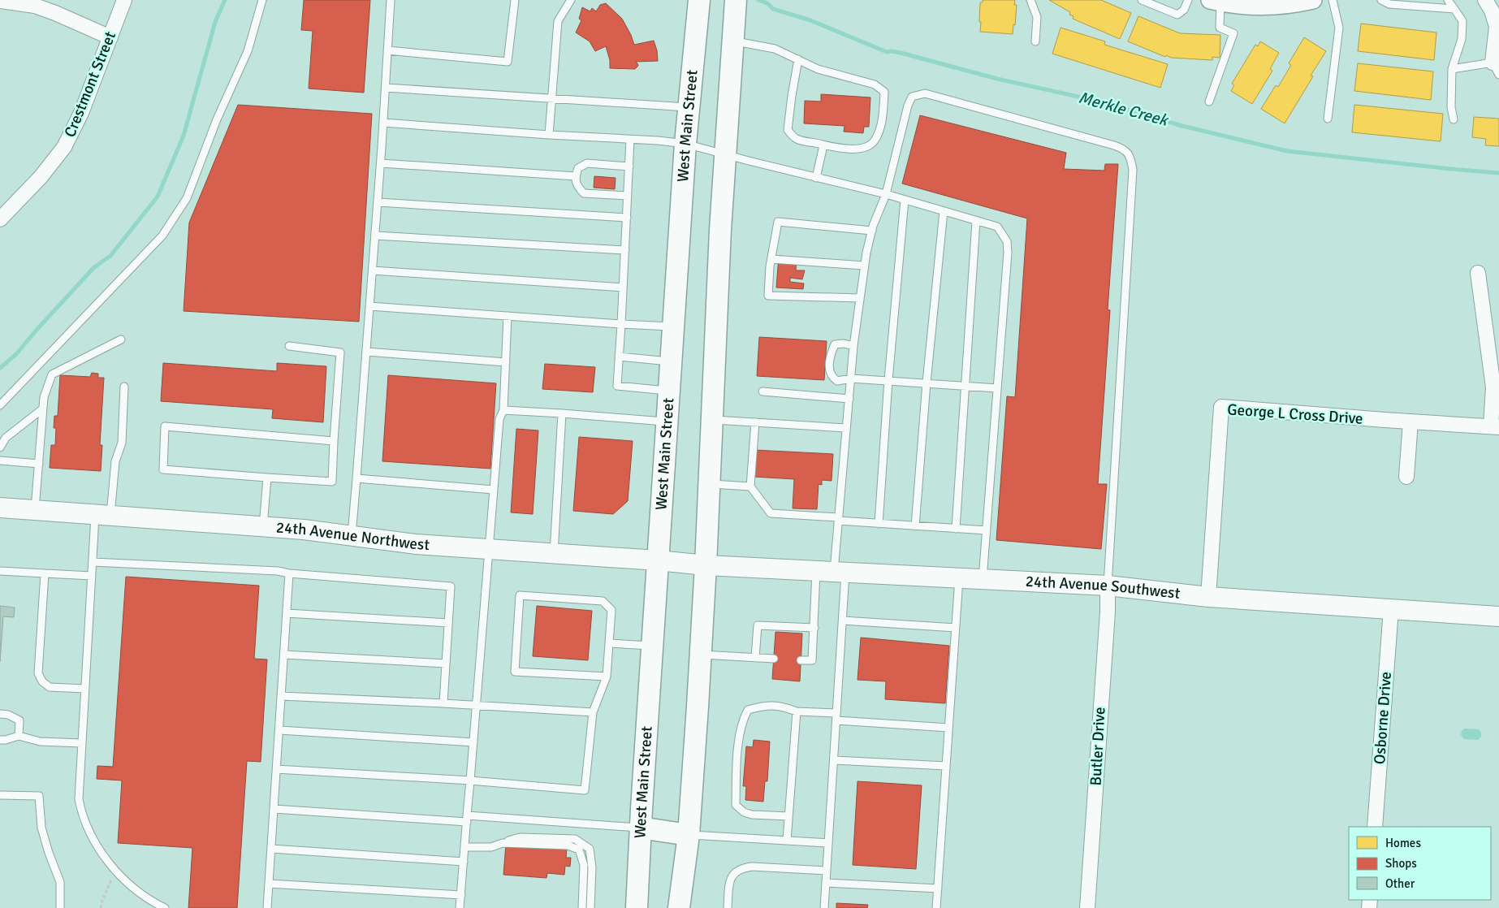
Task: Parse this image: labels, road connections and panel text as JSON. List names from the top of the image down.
{
  "streets": {
    "main road": ["West Main Street", "24th Avenue Northwest", "24th Avenue Southwest"],
    "street": [
      "Crestmont Street",
      "George L Cross Drive",
      "Osborne Drive",
      "Butler Drive"
    ]
  },
  "crossings": [
    ["West Main Street", "24th Avenue Northwest"],
    ["George L Cross Drive", "24th Avenue Southwest"],
    ["24th Avenue Northwest", "24th Avenue Southwest"],
    ["24th Avenue Southwest", "Osborne Drive"],
    ["24th Avenue Southwest", "Butler Drive"]
  ],
  "water": ["Merkle Creek"],
  "legend": ["Homes", "Shops", "Other"]
}
